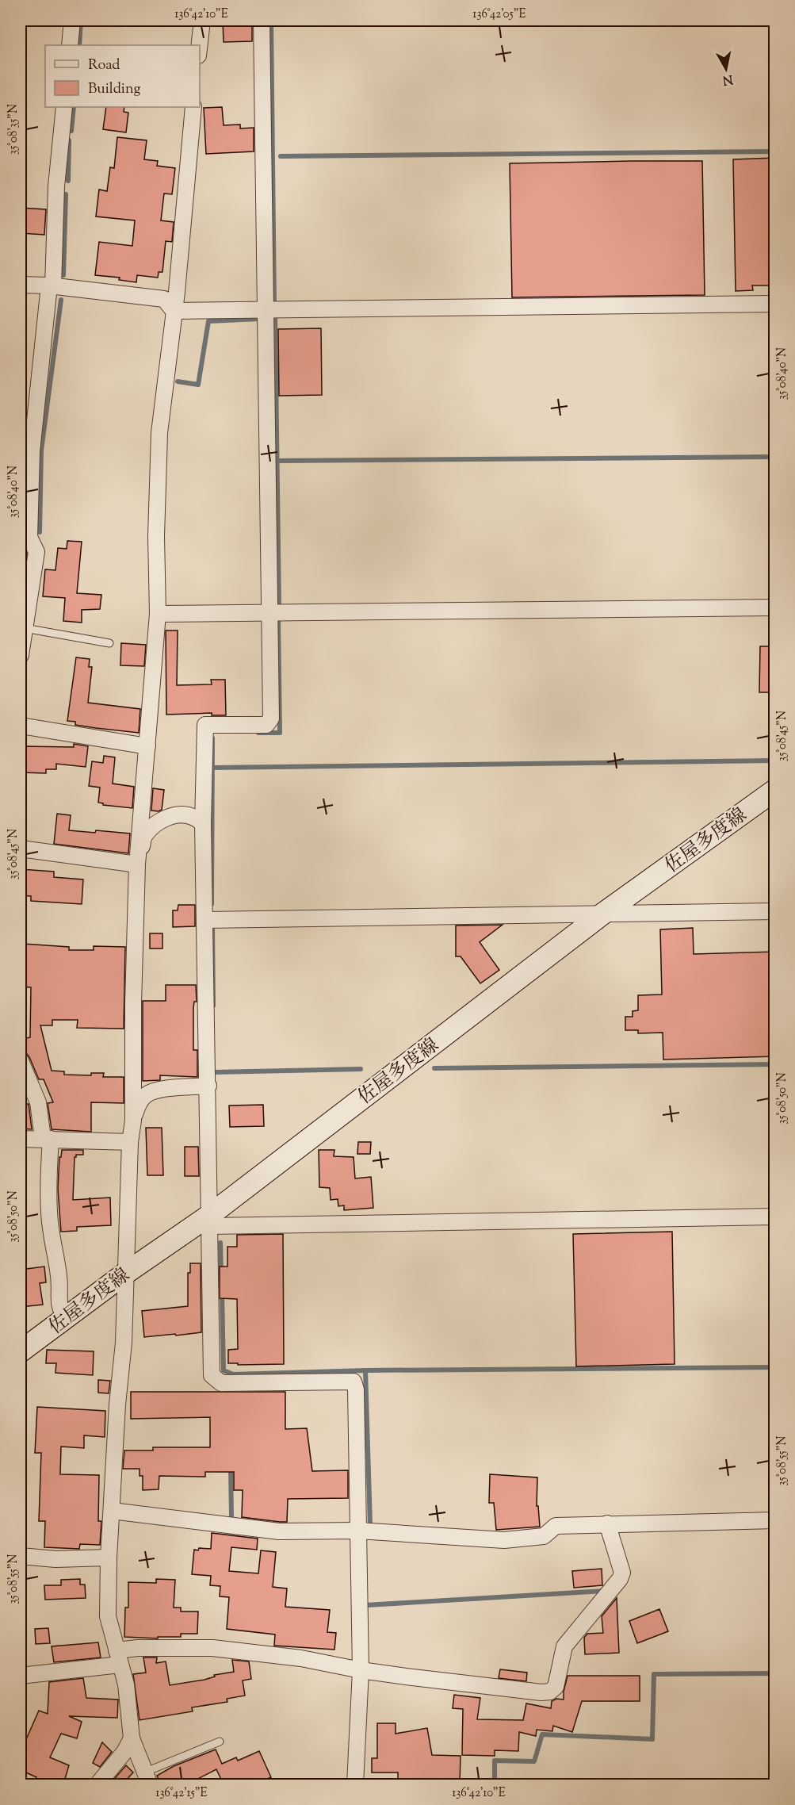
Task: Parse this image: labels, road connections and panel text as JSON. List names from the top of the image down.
{
  "streets": {
    "main road": ["佐屋多度線"]
  },
  "legend": ["Road", "Building"],
  "north": "bottom",
  "coordinates": [
    "136°42'10\"E",
    "136°42'05\"E",
    "35°08'35\"N",
    "35°08'40\"N",
    "35°08'45\"N",
    "35°08'50\"N",
    "35°08'55\"N",
    "136°42'15\"E"
  ]
}
